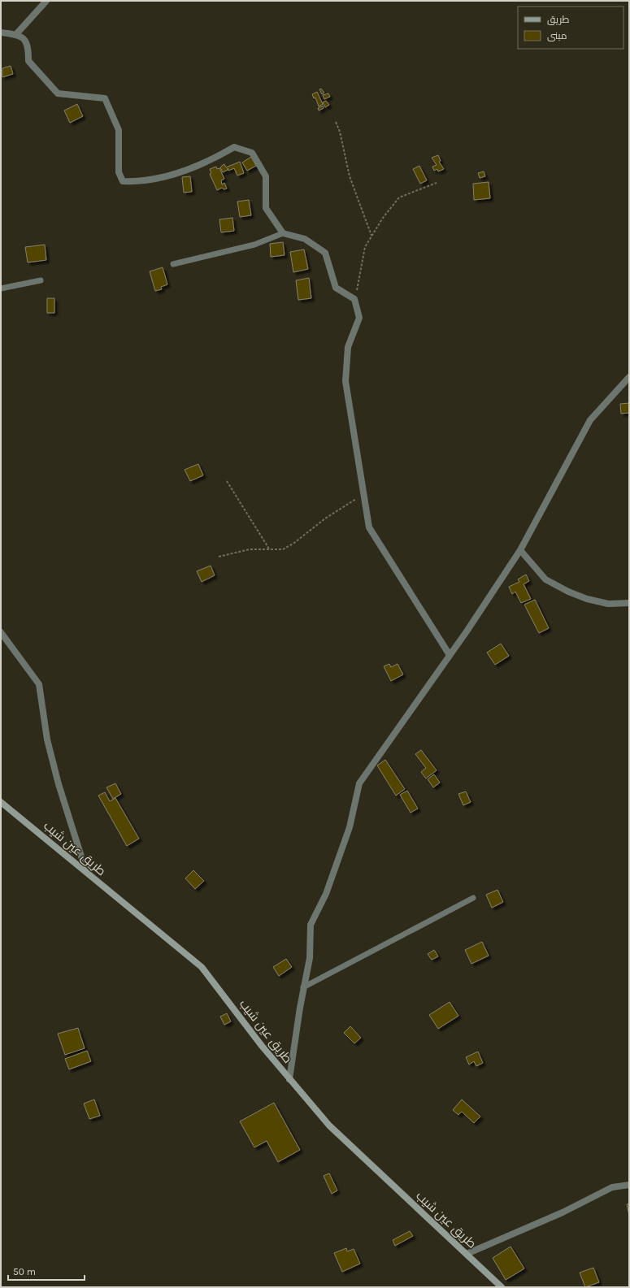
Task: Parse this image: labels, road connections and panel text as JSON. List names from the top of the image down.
{
  "streets": {
    "main road": ["طريق عين شيب"]
  },
  "legend": ["طريق", "مبنى"],
  "scale_bar": "50 m"
}
